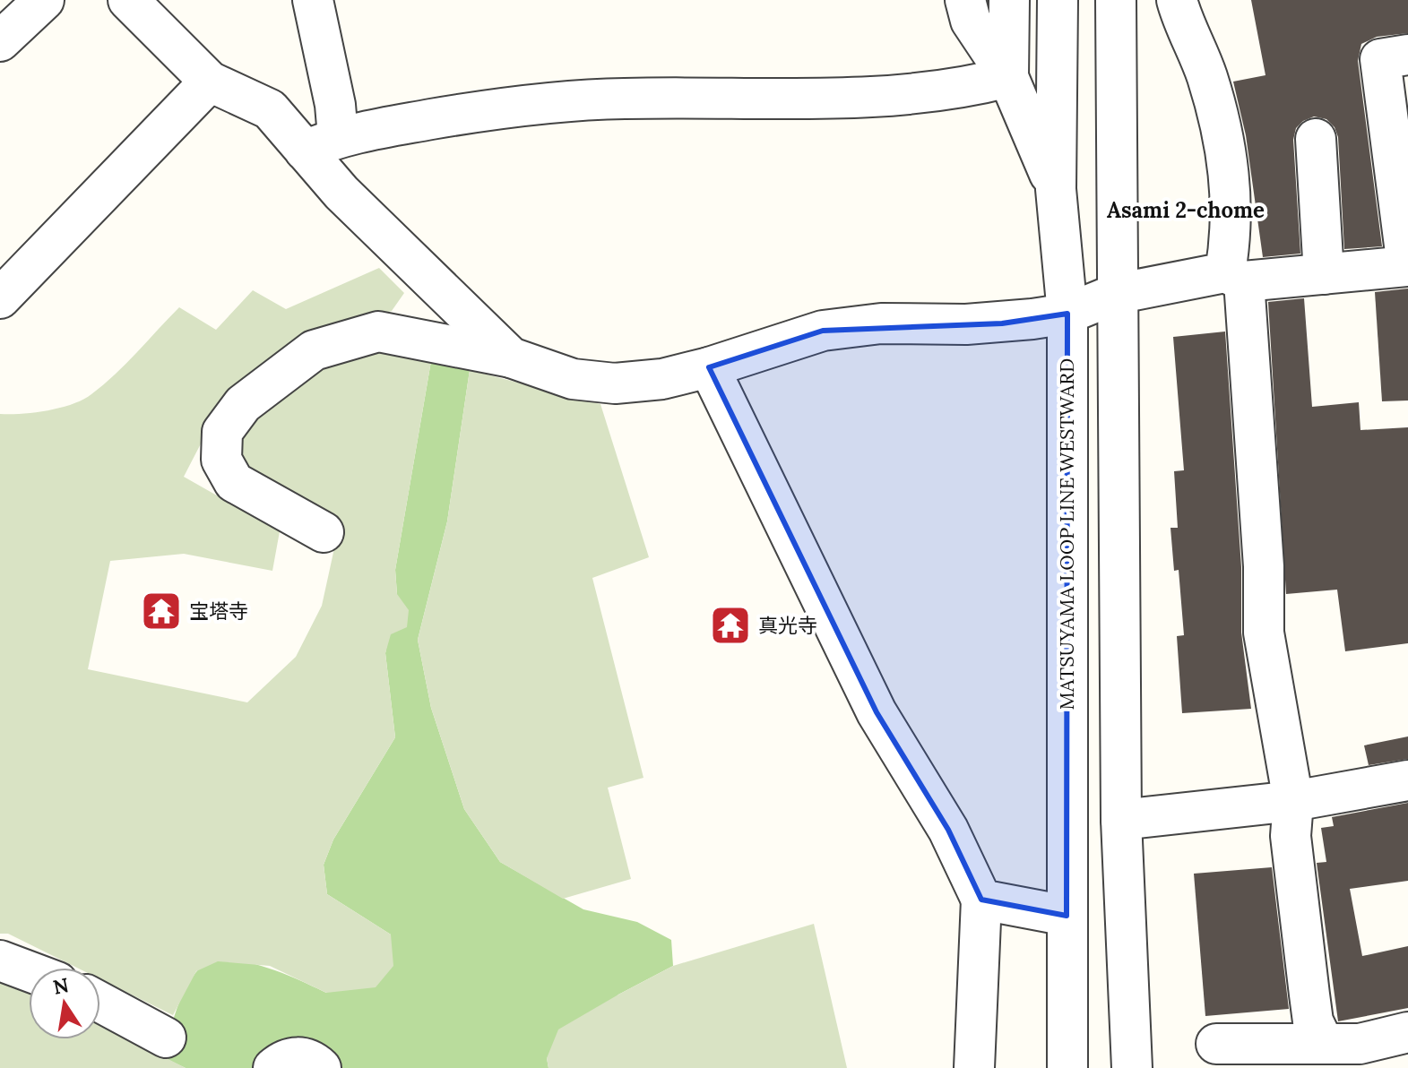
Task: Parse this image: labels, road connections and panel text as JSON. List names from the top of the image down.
{
  "streets": {
    "street": ["MATSUYAMA LOOP LINE WESTWARD"]
  },
  "districts": ["Asami 2-chome"],
  "places": {
    "temple": ["宝塔寺", "真光寺"]
  },
  "north": "top"
}
